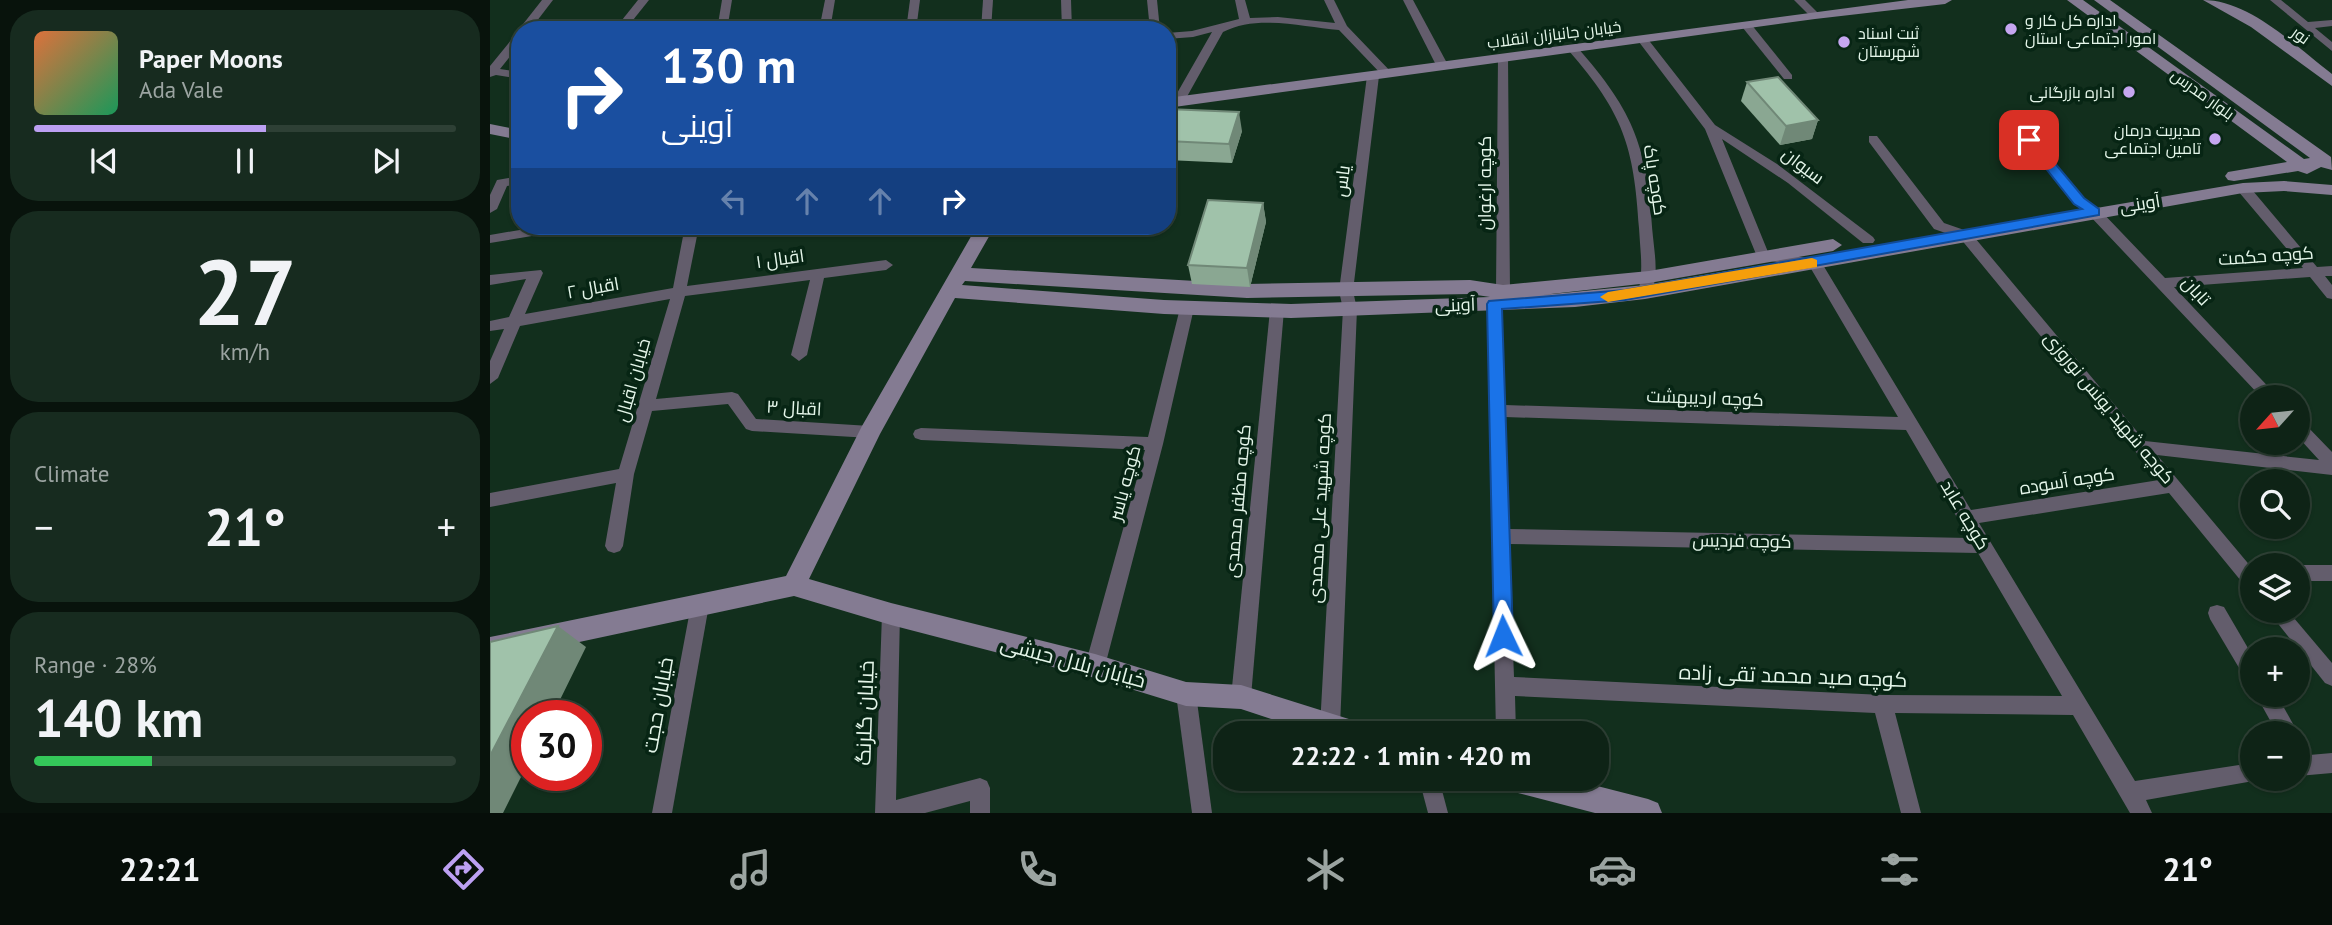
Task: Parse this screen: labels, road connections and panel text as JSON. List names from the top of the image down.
{
  "streets": {
    "street": [
      "خیابان جانبازان انقلاب",
      "نور",
      "بلوار مدرس",
      "سیوان",
      "کوچه پاک",
      "یاس",
      "کوچه ارغوان",
      "آوینی",
      "کوچه حکمت",
      "اقبال ۱",
      "اقبال ۲",
      "تابان",
      "خیابان اقبال",
      "کوچه اردیبهشت",
      "اقبال ۳",
      "کوچه شهید یونس نوروزی",
      "کوچه آسوده",
      "کوچه یاسر",
      "کوچه مظفر محمدی",
      "کوچه شهید علی محمدی",
      "کوچه عابد",
      "کوچه فردیس",
      "خیابان بلال حبشی",
      "کوچه صید محمد تقی زاده",
      "خیابان حجت",
      "خیابان گلرنگ"
    ]
  },
  "crossings": [
    ["خیابان جانبازان انقلاب", "کوچه پاک"],
    ["خیابان جانبازان انقلاب", "یاس"],
    ["خیابان جانبازان انقلاب", "کوچه ارغوان"],
    ["بلوار مدرس", "آوینی"],
    ["سیوان", "آوینی"],
    ["کوچه پاک", "آوینی"],
    ["یاس", "آوینی"],
    ["یاس", "کوچه شهید علی محمدی"],
    ["کوچه ارغوان", "آوینی"],
    ["کوچه ارغوان", "کوچه اردیبهشت"],
    ["کوچه ارغوان", "کوچه فردیس"],
    ["کوچه ارغوان", "کوچه صید محمد تقی زاده"],
    ["آوینی", "تابان"],
    ["آوینی", "کوچه شهید یونس نوروزی"],
    ["آوینی", "کوچه یاسر"],
    ["آوینی", "کوچه مظفر محمدی"],
    ["آوینی", "کوچه شهید علی محمدی"],
    ["آوینی", "کوچه عابد"],
    ["کوچه حکمت", "تابان"],
    ["اقبال ۱", "اقبال ۲"],
    ["اقبال ۱", "خیابان اقبال"],
    ["اقبال ۲", "خیابان اقبال"],
    ["خیابان اقبال", "اقبال ۳"],
    ["کوچه اردیبهشت", "کوچه عابد"],
    ["کوچه شهید یونس نوروزی", "کوچه آسوده"],
    ["کوچه آسوده", "کوچه عابد"],
    ["کوچه یاسر", "خیابان بلال حبشی"],
    ["کوچه مظفر محمدی", "خیابان بلال حبشی"],
    ["کوچه عابد", "کوچه فردیس"],
    ["کوچه عابد", "کوچه صید محمد تقی زاده"],
    ["خیابان بلال حبشی", "خیابان حجت"],
    ["خیابان بلال حبشی", "خیابان گلرنگ"]
  ],
  "places": [
    "اداره کل کار و امور اجتماعی استان",
    "ثبت اسناد شهرستان",
    "اداره بازرگانی",
    "مدیریت درمان تامین اجتماعی"
  ],
  "north": "bottom left",
  "page": {
    "turn": ["130 m", "آوینی"],
    "song": ["Paper Moons", "Ada Vale"],
    "tile": [
      ["27", "km/h"],
      "Climate",
      ["Range · 28%", "140 km"]
    ],
    "map_buttons": ["+", "−"],
    "heat": ["−", "21°", "+"],
    "limit": "30",
    "trip": "22:22 · 1 min · 420 m",
    "tabs": ["22:21", "21°"]
  }
}
